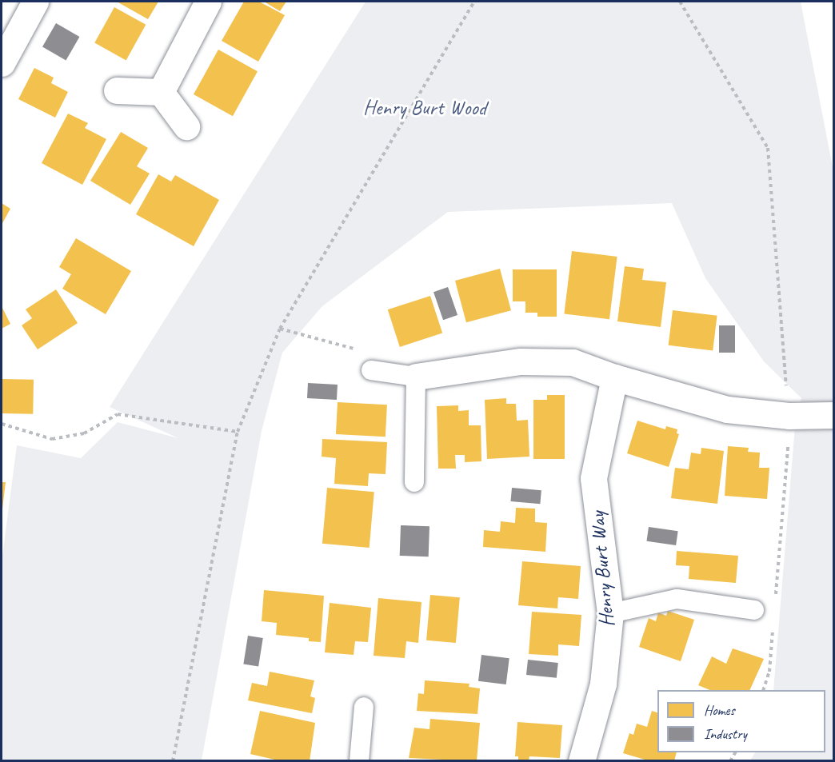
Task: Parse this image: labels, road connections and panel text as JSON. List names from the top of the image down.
{
  "streets": {
    "street": ["Henry Burt Way"]
  },
  "parks": ["Henry Burt Wood"],
  "legend": ["Homes", "Industry"]
}
